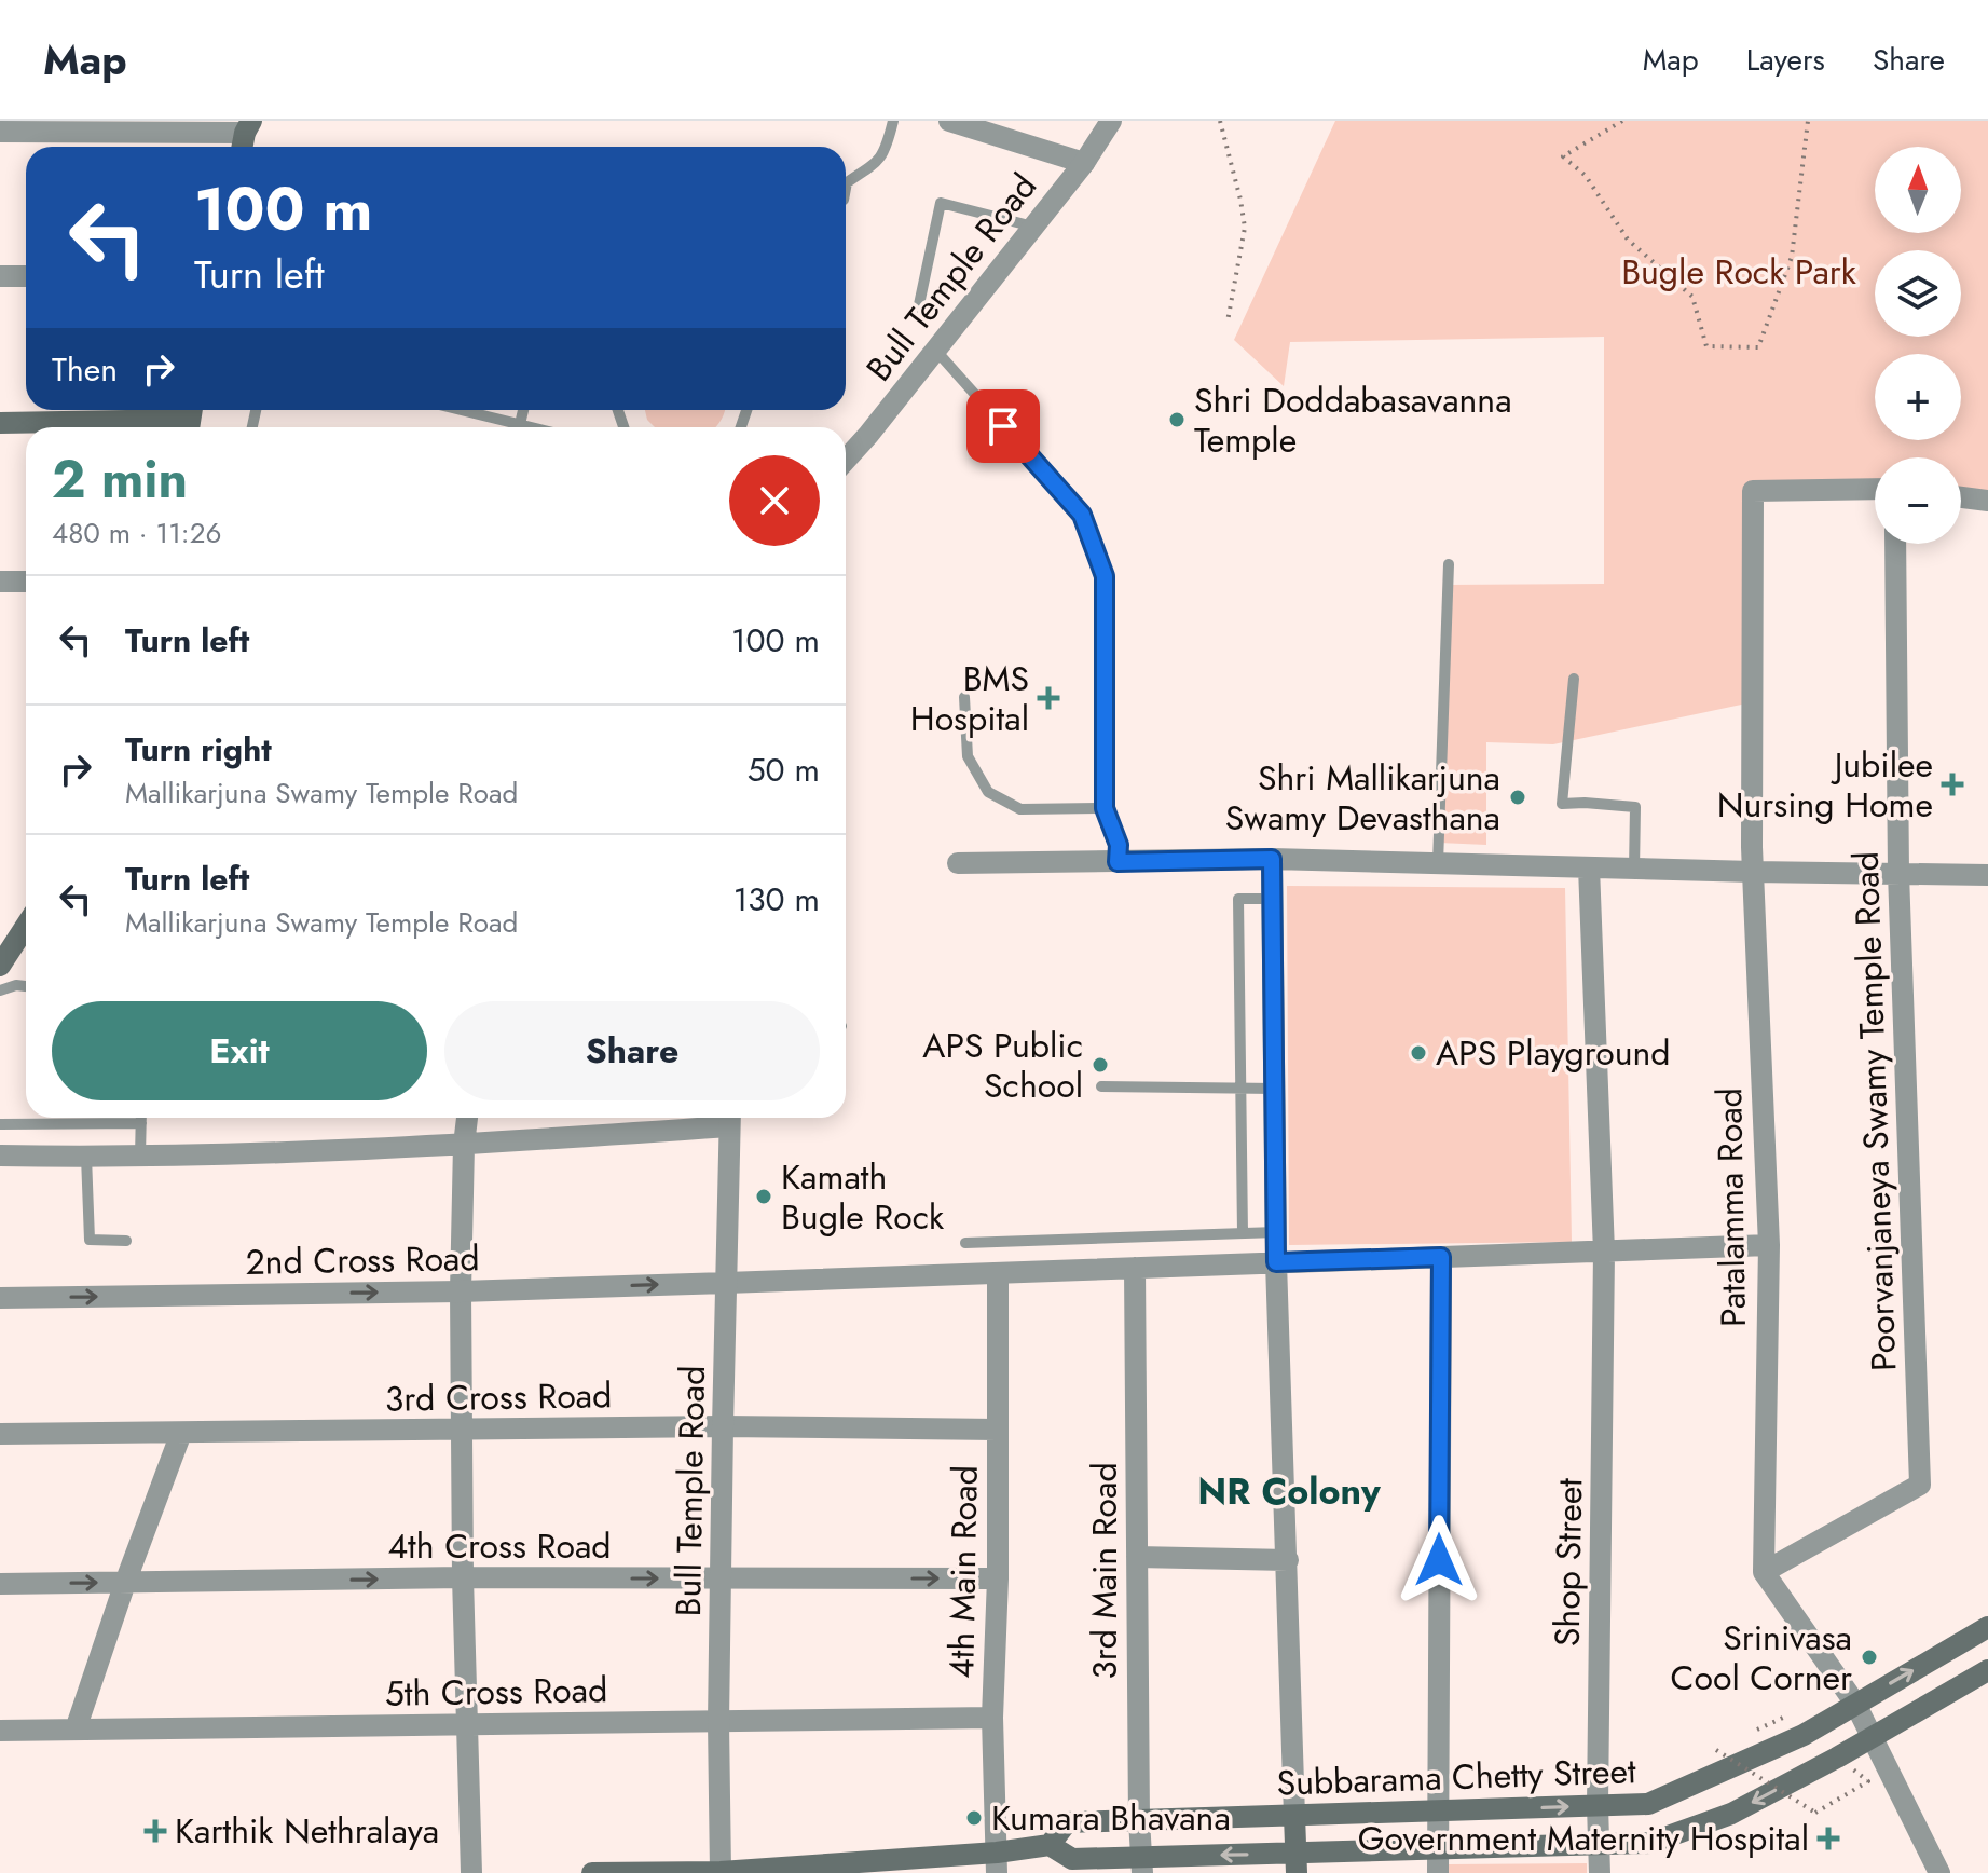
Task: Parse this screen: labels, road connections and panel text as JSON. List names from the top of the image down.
{
  "streets": {
    "main road": ["Subbarama Chetty Street"],
    "street": [
      "Bull Temple Road",
      "Poorvanjaneya Swamy Temple Road",
      "Patalamma Road",
      "2nd Cross Road",
      "3rd Cross Road",
      "4th Cross Road",
      "Shop Street",
      "3rd Main Road",
      "4th Main Road",
      "5th Cross Road"
    ]
  },
  "crossings": [
    ["Bull Temple Road", "2nd Cross Road"],
    ["Bull Temple Road", "3rd Cross Road"],
    ["Bull Temple Road", "4th Cross Road"],
    ["Bull Temple Road", "5th Cross Road"],
    ["Bull Temple Road", "Subbarama Chetty Street"],
    ["Poorvanjaneya Swamy Temple Road", "Patalamma Road"],
    ["Patalamma Road", "2nd Cross Road"],
    ["2nd Cross Road", "Shop Street"],
    ["2nd Cross Road", "3rd Main Road"],
    ["2nd Cross Road", "4th Main Road"],
    ["3rd Cross Road", "4th Main Road"],
    ["4th Cross Road", "4th Main Road"],
    ["Shop Street", "Subbarama Chetty Street"],
    ["3rd Main Road", "Subbarama Chetty Street"],
    ["4th Main Road", "5th Cross Road"],
    ["4th Main Road", "Subbarama Chetty Street"]
  ],
  "one_way": ["4th Cross Road"],
  "districts": ["NR Colony"],
  "parks": ["Bugle Rock Park"],
  "places": {
    "other": [
      "Shri Doddabasavanna Temple",
      "Shri Mallikarjuna Swamy Devasthana",
      "APS Playground",
      "APS Public School",
      "Kamath Bugle Rock",
      "Srinivasa Cool Corner",
      "Kumara Bhavana"
    ],
    "health": [
      "BMS Hospital",
      "Jubilee Nursing Home",
      "Karthik Nethralaya",
      "Government Maternity Hospital"
    ]
  },
  "north": "top",
  "page": {
    "header": "Map",
    "nav": ["Map", "Layers", "Share"],
    "map_buttons": ["+", "−"],
    "turn": ["100 m", "Turn left"],
    "then": "Then",
    "heading": ["2 min", "480 m · 11:26"],
    "list": [
      {
        "name": "Turn left",
        "value": "100 m"
      },
      {
        "name": "Turn right",
        "note": "Mallikarjuna Swamy Temple Road",
        "value": "50 m"
      },
      {
        "name": "Turn left",
        "note": "Mallikarjuna Swamy Temple Road",
        "value": "130 m"
      }
    ],
    "buttons": ["Exit", "Share"]
  }
}
